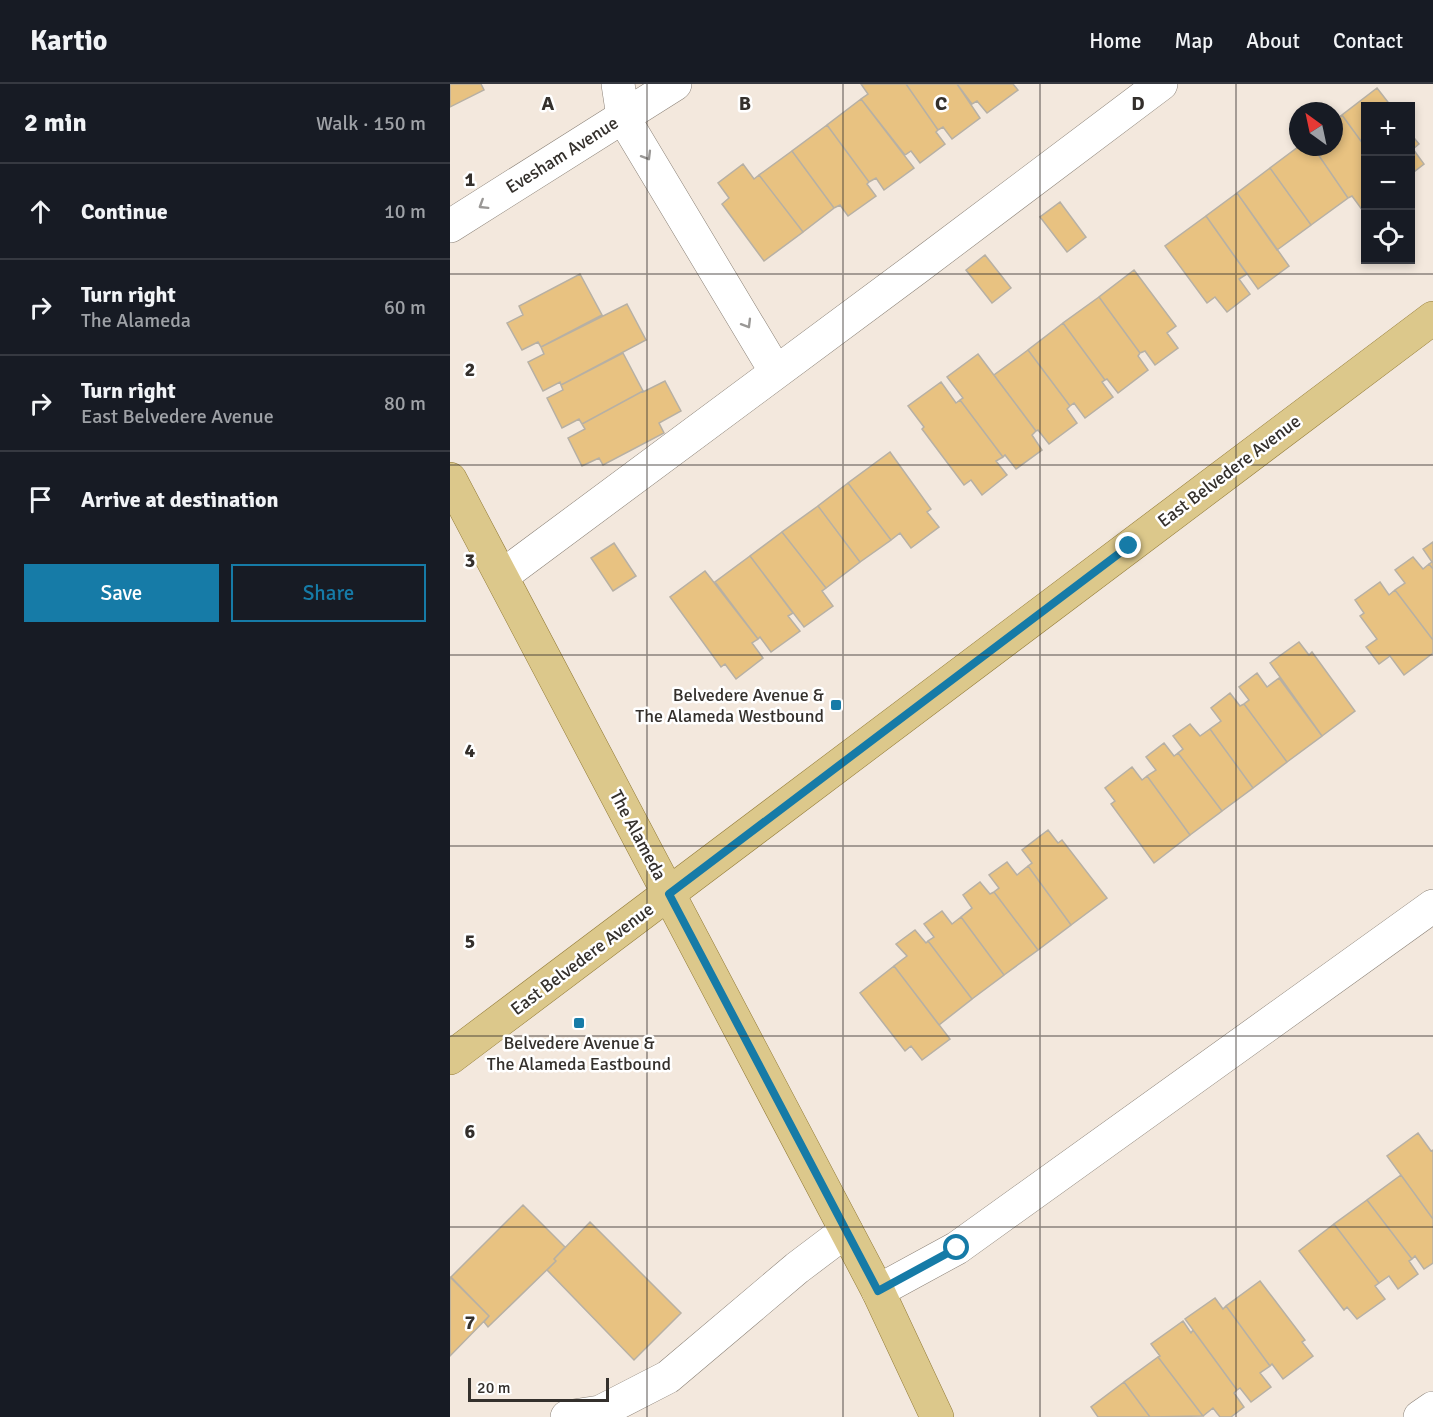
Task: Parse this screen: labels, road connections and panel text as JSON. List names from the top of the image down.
{
  "streets": {
    "main road": ["East Belvedere Avenue", "The Alameda"],
    "street": ["Evesham Avenue"]
  },
  "crossings": [
    ["East Belvedere Avenue", "The Alameda"]
  ],
  "one_way": ["Evesham Avenue"],
  "places": {
    "transit": ["Belvedere Avenue & The Alameda Westbound", "Belvedere Avenue & The Alameda Eastbound"]
  },
  "scale_bar": "20 m",
  "north": "top left",
  "page": {
    "header": "Kartio",
    "nav": [
      "Home",
      "Map",
      "About",
      "Contact"
    ],
    "heading": ["2 min", "Walk · 150 m"],
    "map_buttons": ["+", "−"],
    "list": [
      ["Continue", "10 m"],
      ["Turn right", "The Alameda", "60 m"],
      ["Turn right", "East Belvedere Avenue", "80 m"],
      "Arrive at destination"
    ],
    "buttons": ["Save", "Share"],
    "scale": "20 m"
  },
  "grid": {
    "columns": [
      "A",
      "B",
      "C",
      "D"
    ],
    "rows": [
      "1",
      "2",
      "3",
      "4",
      "5",
      "6",
      "7"
    ]
  }
}
